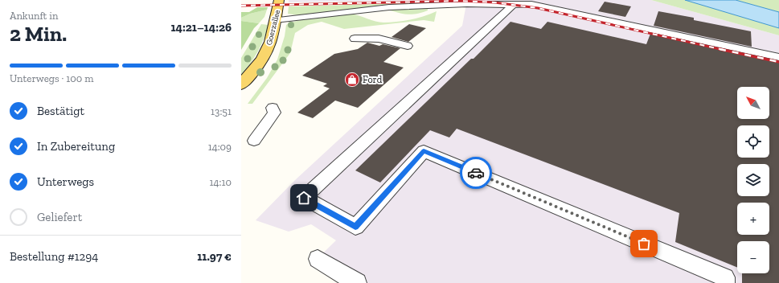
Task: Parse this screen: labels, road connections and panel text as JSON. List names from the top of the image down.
{
  "streets": {
    "main road": ["Goerzallee"]
  },
  "places": {
    "shop": ["Ford"]
  },
  "north": "top left",
  "page": {
    "heading": ["2 Min.", "Ankunft in", "14:21–14:26"],
    "panel": ["Bestellung #1294", "11.97 €"],
    "bar": "Unterwegs · 100 m",
    "map_buttons": ["+", "−"],
    "list": [
      ["Bestätigt", "13:51"],
      ["In Zubereitung", "14:09"],
      ["Unterwegs", "14:10"],
      "Geliefert"
    ]
  }
}
